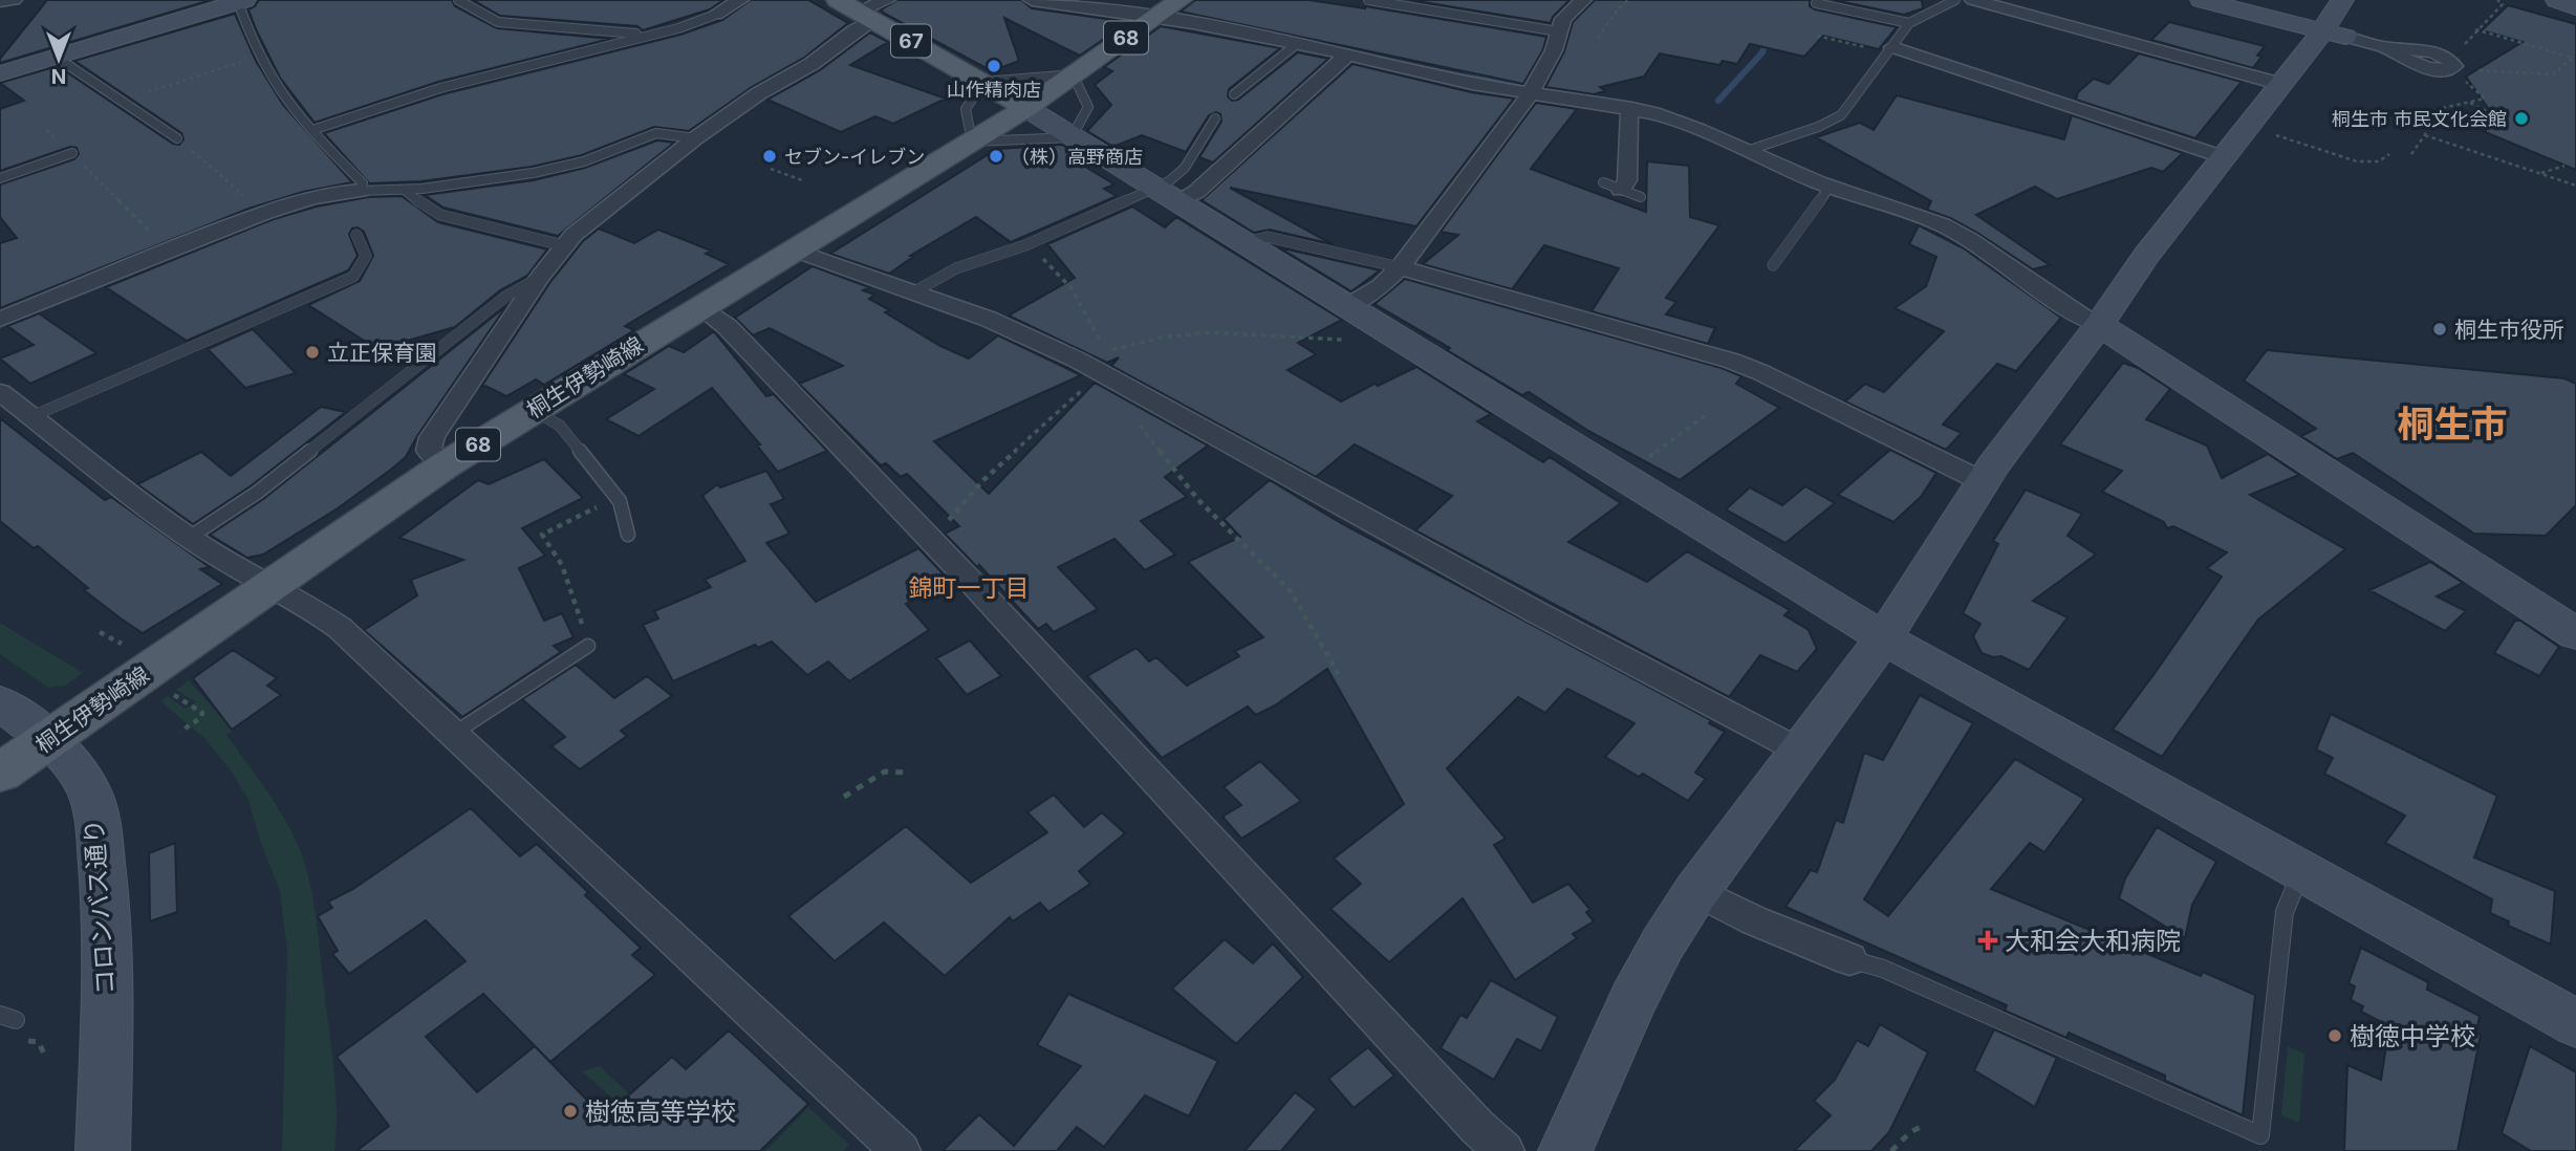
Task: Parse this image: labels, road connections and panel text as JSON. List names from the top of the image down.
{
  "streets": {
    "main road": ["68", "67", "桐生伊勢崎線"],
    "street": ["コロンバス通り"]
  },
  "crossings": [
    ["67", "桐生伊勢崎線"],
    ["桐生伊勢崎線", "コロンバス通り"]
  ],
  "districts": ["桐生市", "錦町一丁目"],
  "places": {
    "other": [
      "山作精肉店",
      "桐生市 市民文化会館",
      "セブン-イレブン",
      "（株）高野商店",
      "桐生市役所",
      "立正保育園",
      "樹徳中学校",
      "樹徳高等学校"
    ],
    "health": ["大和会大和病院"]
  },
  "north": "bottom"
}
